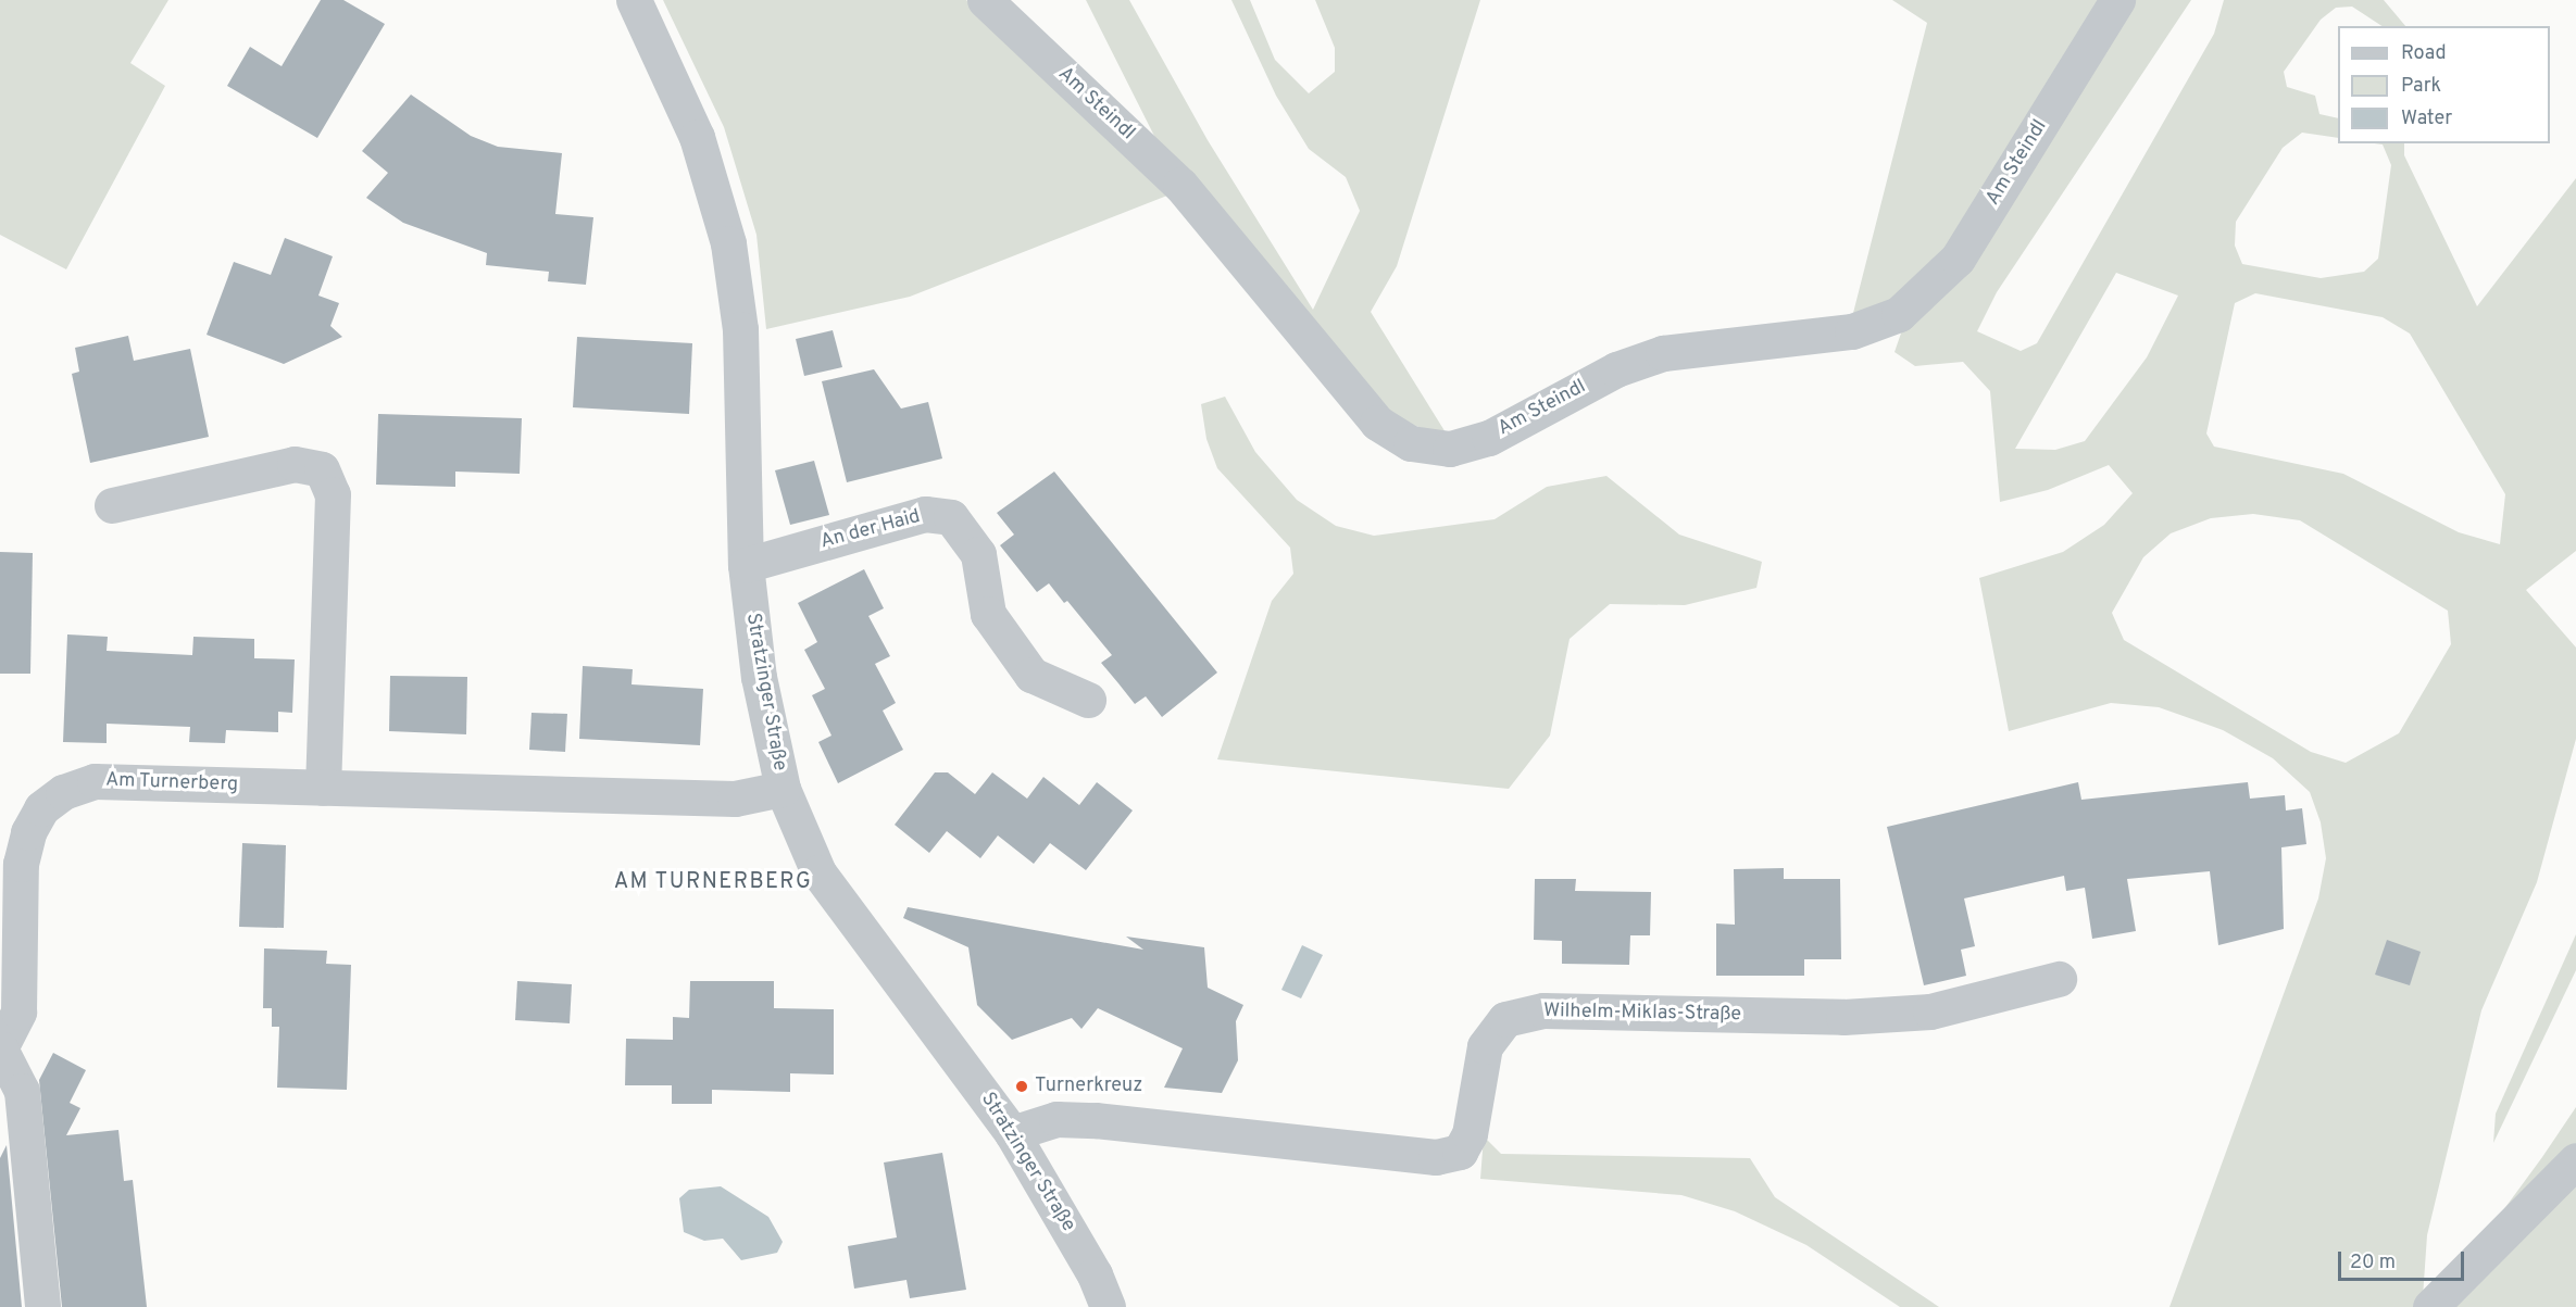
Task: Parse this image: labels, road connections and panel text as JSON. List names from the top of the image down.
{
  "streets": {
    "street": [
      "Am Steindl",
      "An der Haid",
      "Stratzinger Straße",
      "Am Turnerberg",
      "Wilhelm-Miklas-Straße"
    ]
  },
  "crossings": [
    ["An der Haid", "Stratzinger Straße"],
    ["Stratzinger Straße", "Am Turnerberg"],
    ["Stratzinger Straße", "Wilhelm-Miklas-Straße"]
  ],
  "districts": ["AM TURNERBERG"],
  "places": ["Turnerkreuz"],
  "legend": ["Road", "Park", "Water"],
  "scale_bar": "20 m"
}
